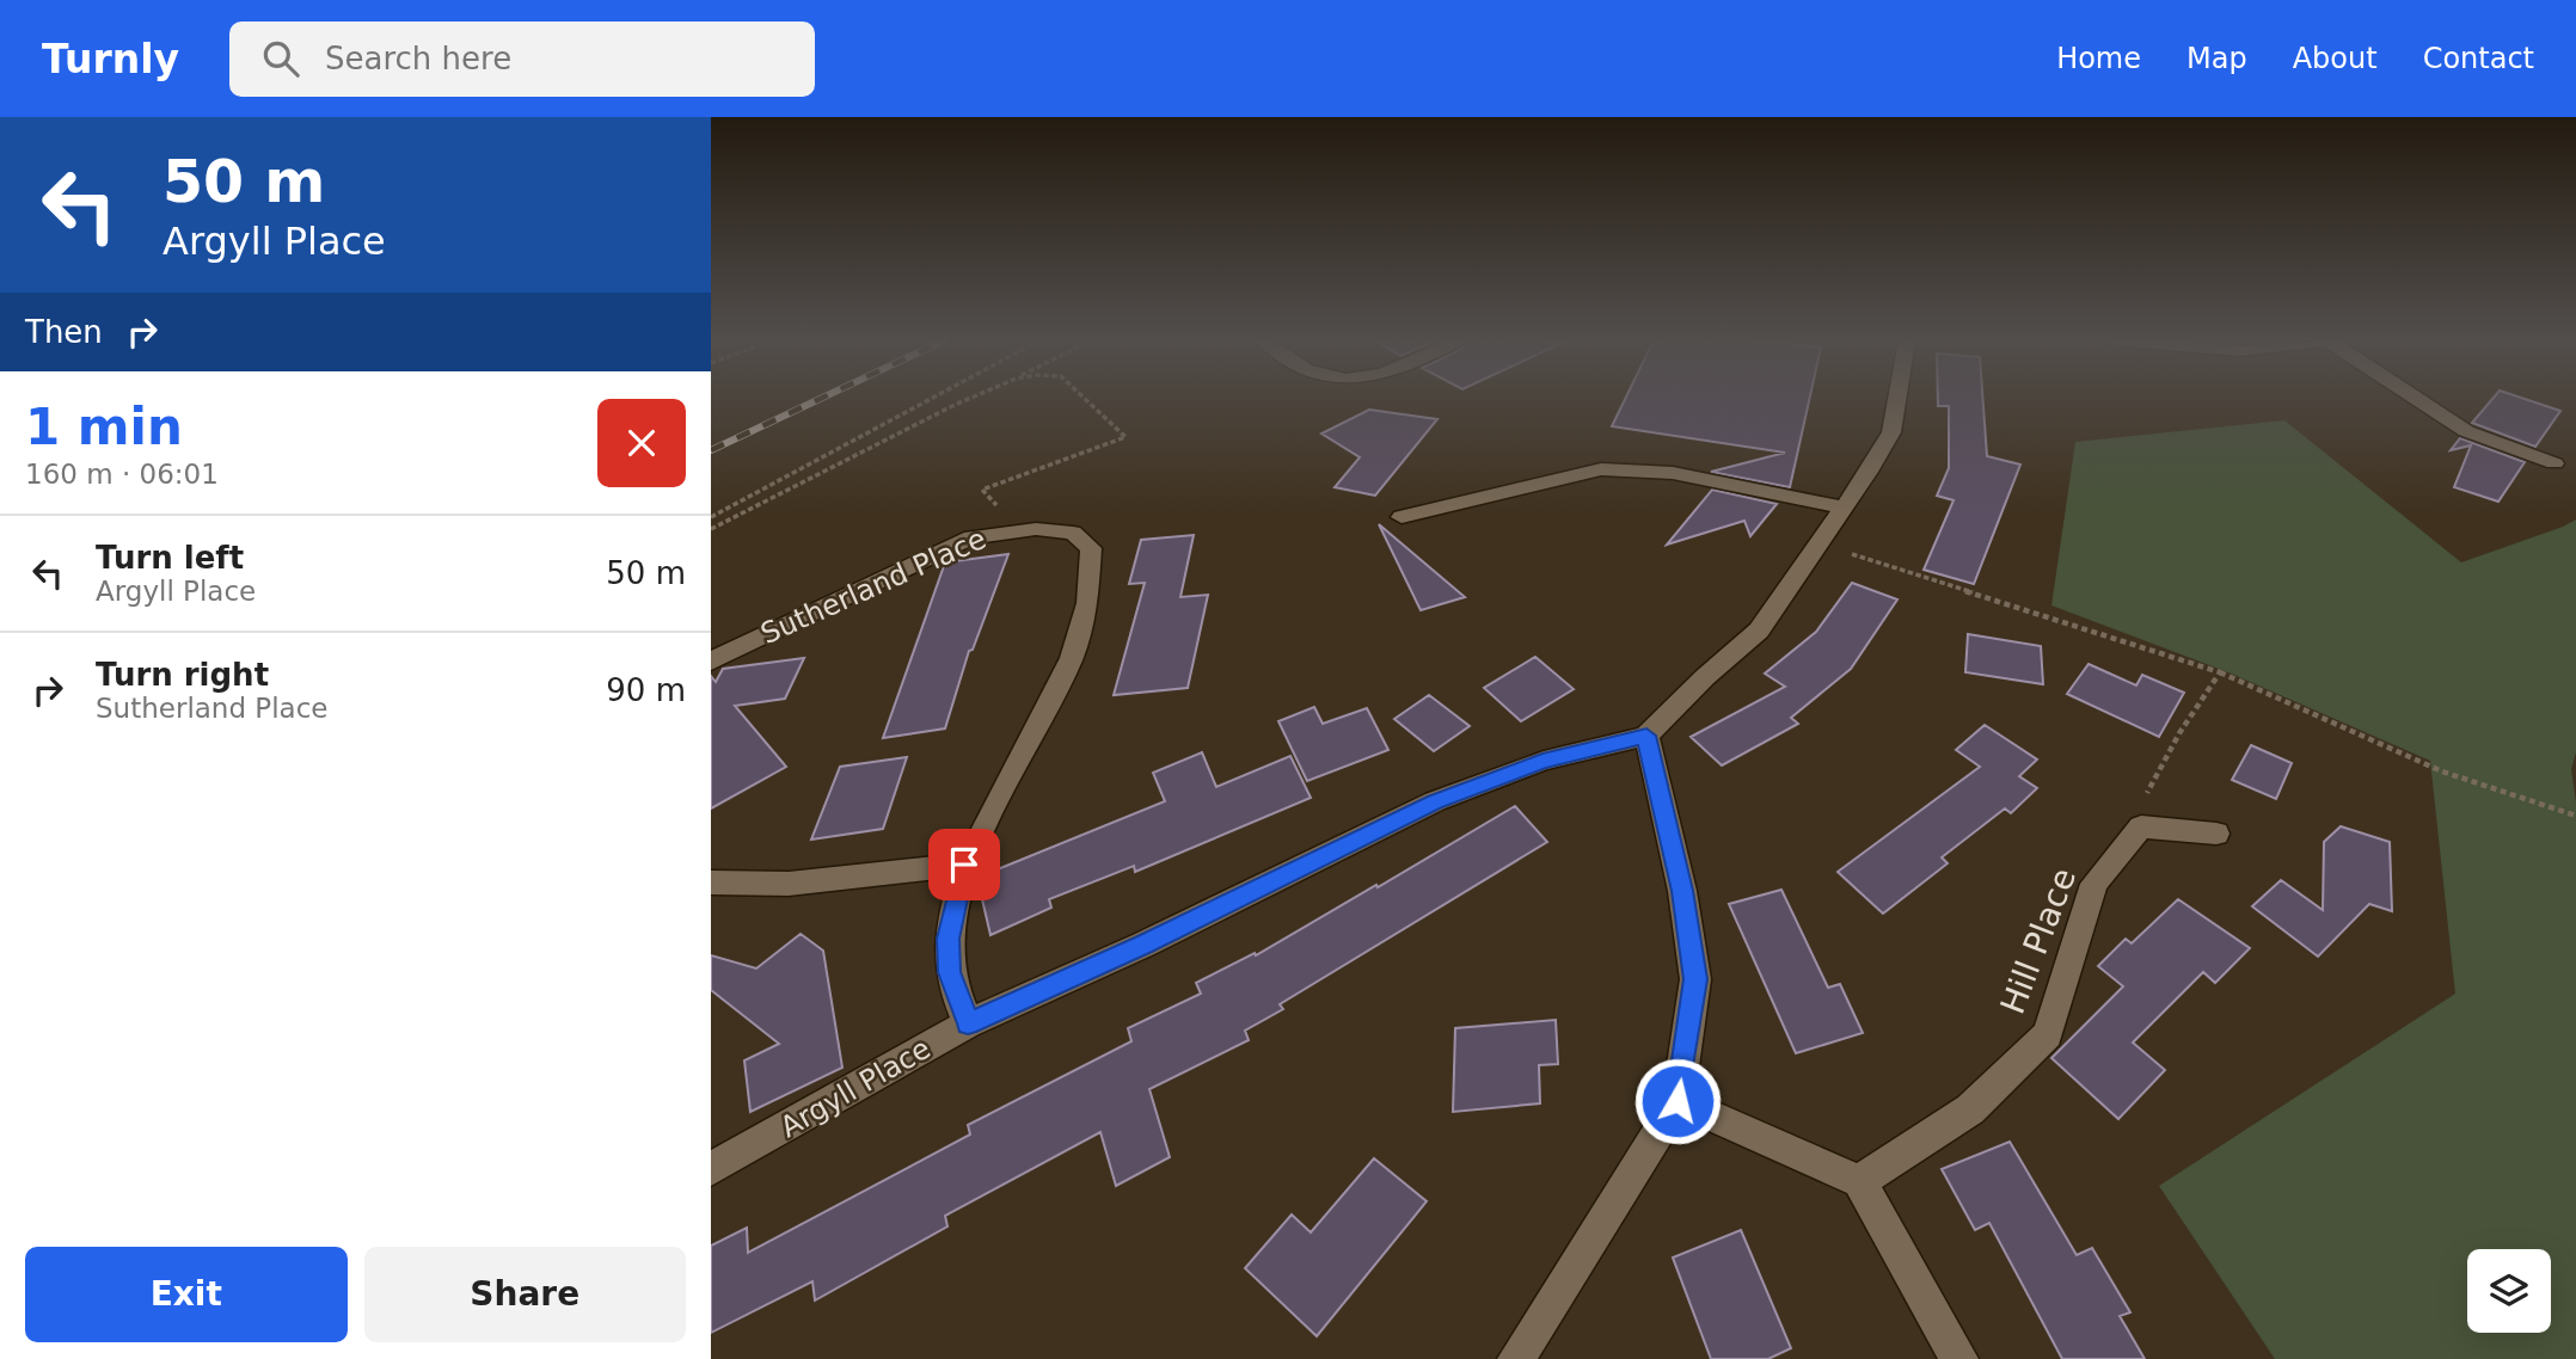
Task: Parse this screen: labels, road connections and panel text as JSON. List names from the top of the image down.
{
  "streets": {
    "street": ["Sutherland Place", "Hill Place", "Argyll Place"]
  },
  "crossings": [
    ["Sutherland Place", "Argyll Place"]
  ],
  "page": {
    "header": "Turnly",
    "search": "Search here",
    "nav": [
      "Home",
      "Map",
      "About",
      "Contact"
    ],
    "turn": ["50 m", "Argyll Place"],
    "then": "Then",
    "heading": ["1 min", "160 m · 06:01"],
    "list": [
      {
        "name": "Turn left",
        "note": "Argyll Place",
        "value": "50 m"
      },
      {
        "name": "Turn right",
        "note": "Sutherland Place",
        "value": "90 m"
      }
    ],
    "buttons": ["Exit", "Share"]
  }
}
